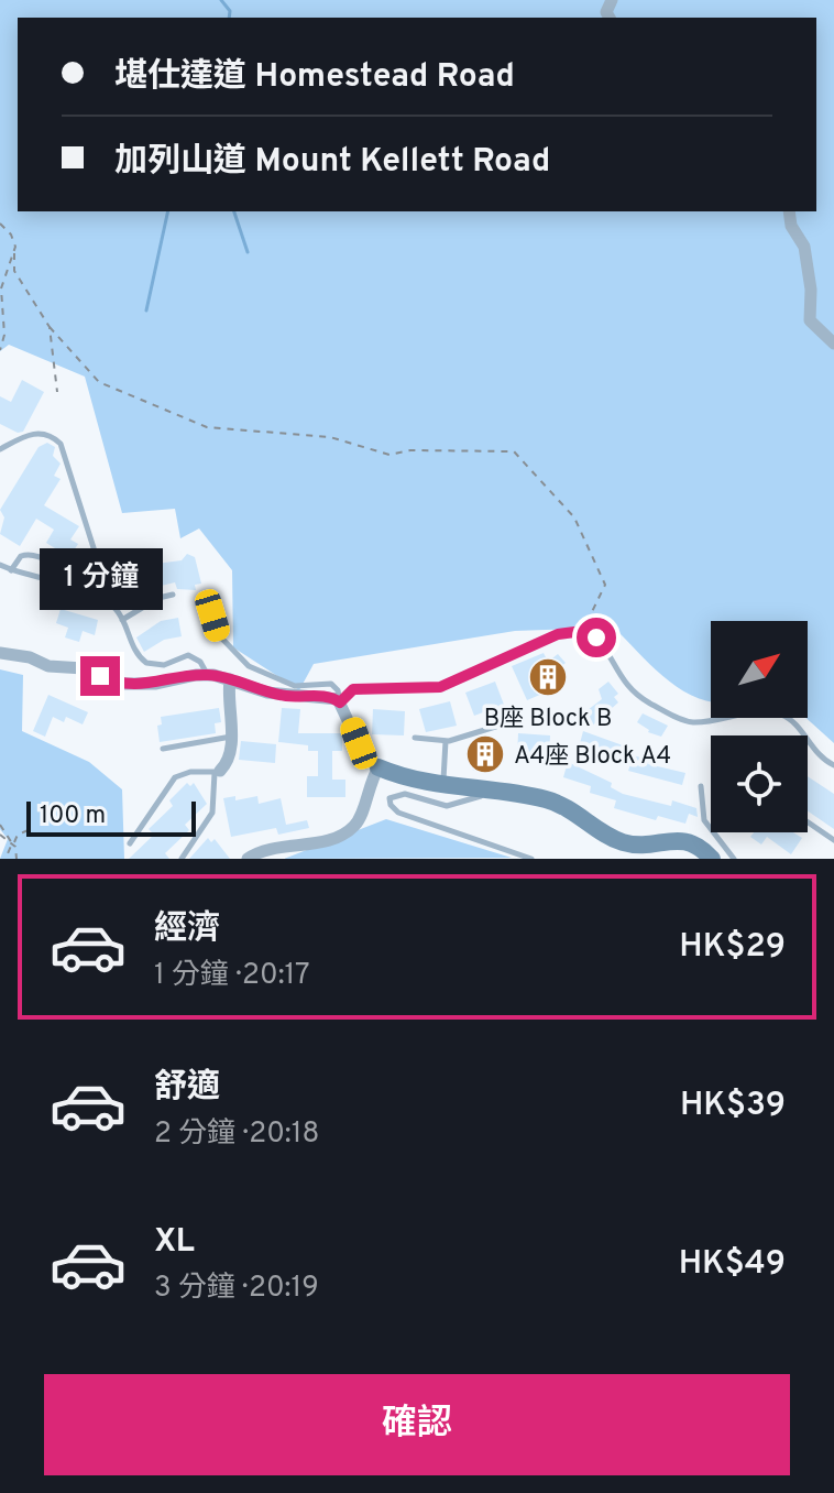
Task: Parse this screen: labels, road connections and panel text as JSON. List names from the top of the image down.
{
  "places": {
    "building": ["B座 Block B", "A4座 Block A4"]
  },
  "scale_bar": "100 m",
  "north": "top right",
  "page": {
    "banner": ["堪仕達道 Homestead Road", "加列山道 Mount Kellett Road"],
    "bubble": "1 分鐘",
    "scale": "100 m",
    "list": [
      {
        "name": "經濟",
        "note": "1 分鐘 · 20:17",
        "value": "HK$29"
      },
      {
        "name": "舒適",
        "note": "2 分鐘 · 20:18",
        "value": "HK$39"
      },
      {
        "name": "XL",
        "note": "3 分鐘 · 20:19",
        "value": "HK$49"
      }
    ],
    "buttons": "確認"
  }
}
